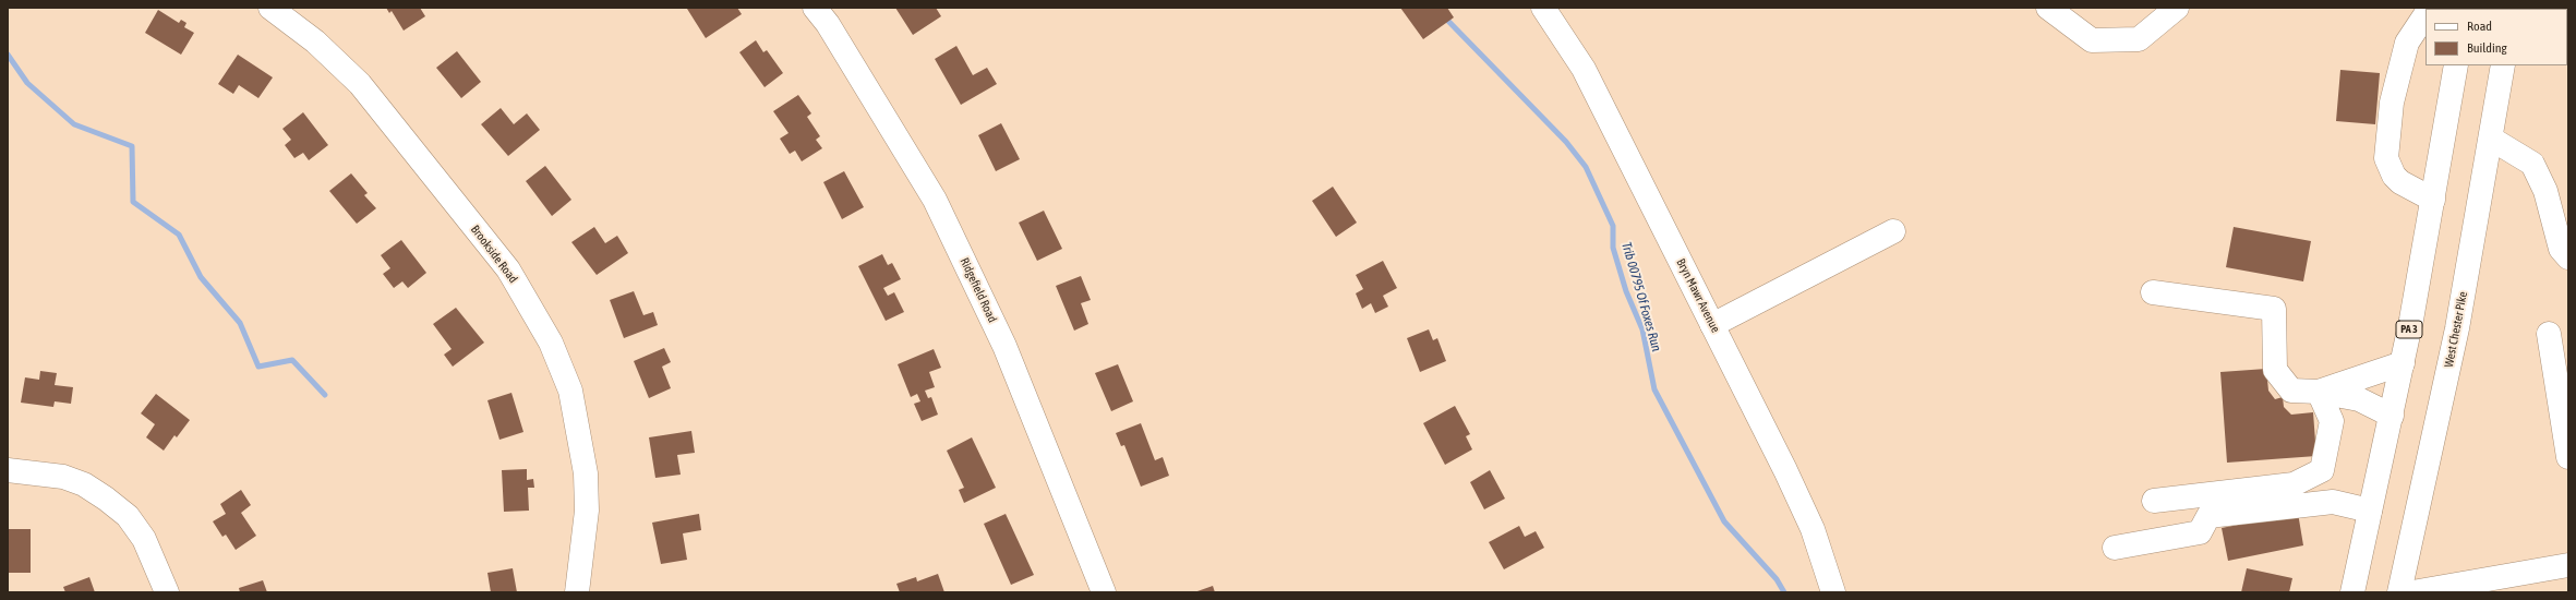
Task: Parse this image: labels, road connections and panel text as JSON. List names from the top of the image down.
{
  "streets": {
    "main road": [
      "Brookside Road",
      "Ridgefield Road",
      "Bryn Mawr Avenue",
      "PA 3",
      "West Chester Pike"
    ]
  },
  "water": ["Trib 00795 Of Foxes Run"],
  "legend": ["Road", "Building"]
}
